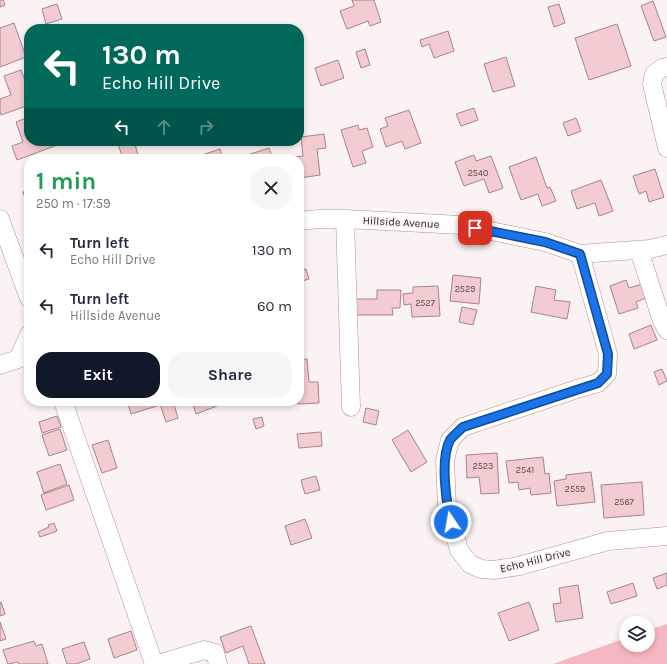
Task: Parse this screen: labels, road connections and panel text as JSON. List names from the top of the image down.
{
  "streets": {
    "street": ["Hillside Avenue", "Echo Hill Drive"]
  },
  "crossings": [
    ["Hillside Avenue", "Echo Hill Drive"]
  ],
  "house_numbers": [
    "2540",
    "2529",
    "2527",
    "2523",
    "2541",
    "2559",
    "2567"
  ],
  "page": {
    "turn": ["130 m", "Echo Hill Drive"],
    "heading": ["1 min", "250 m · 17:59"],
    "list": [
      {
        "name": "Turn left",
        "note": "Echo Hill Drive",
        "value": "130 m"
      },
      {
        "name": "Turn left",
        "note": "Hillside Avenue",
        "value": "60 m"
      }
    ],
    "buttons": ["Exit", "Share"]
  }
}
